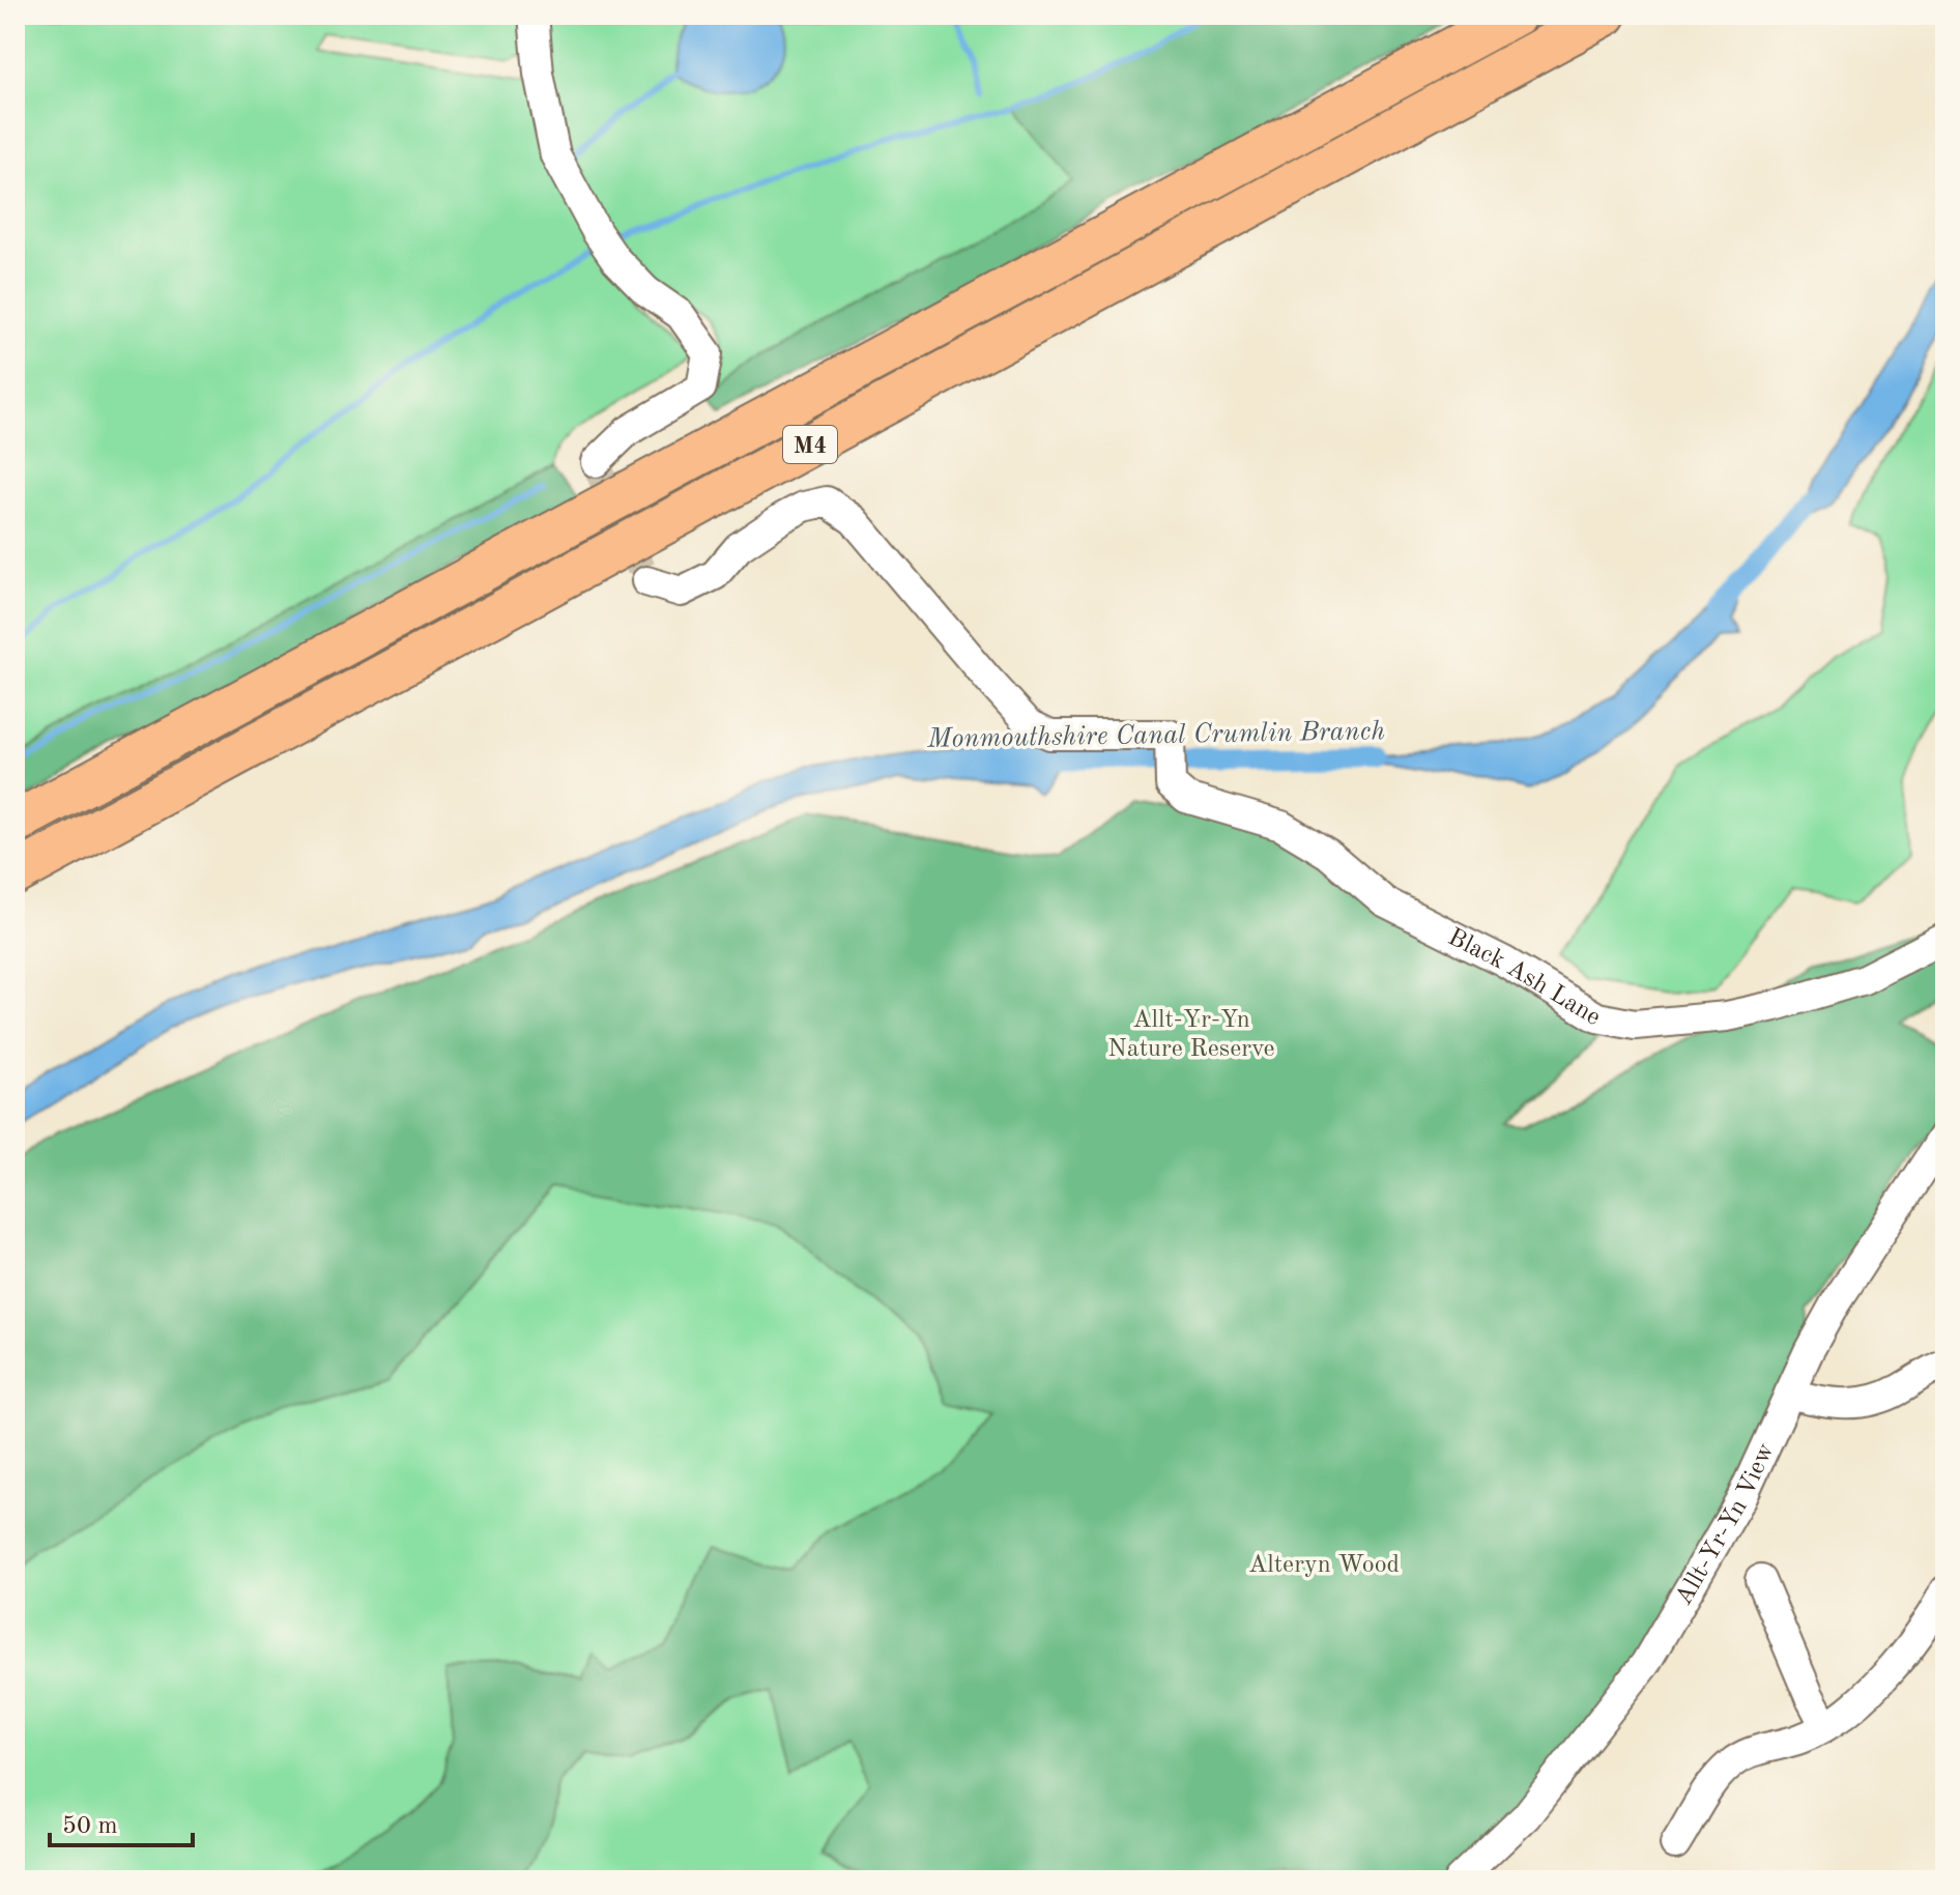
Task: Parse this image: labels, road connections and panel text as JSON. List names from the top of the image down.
{
  "streets": {
    "highway": ["M4"],
    "street": ["Black Ash Lane", "Allt-Yr-Yn View"]
  },
  "water": ["Monmouthshire Canal Crumlin Branch"],
  "parks": ["Allt-Yr-Yn Nature Reserve", "Alteryn Wood"],
  "scale_bar": "50 m"
}
